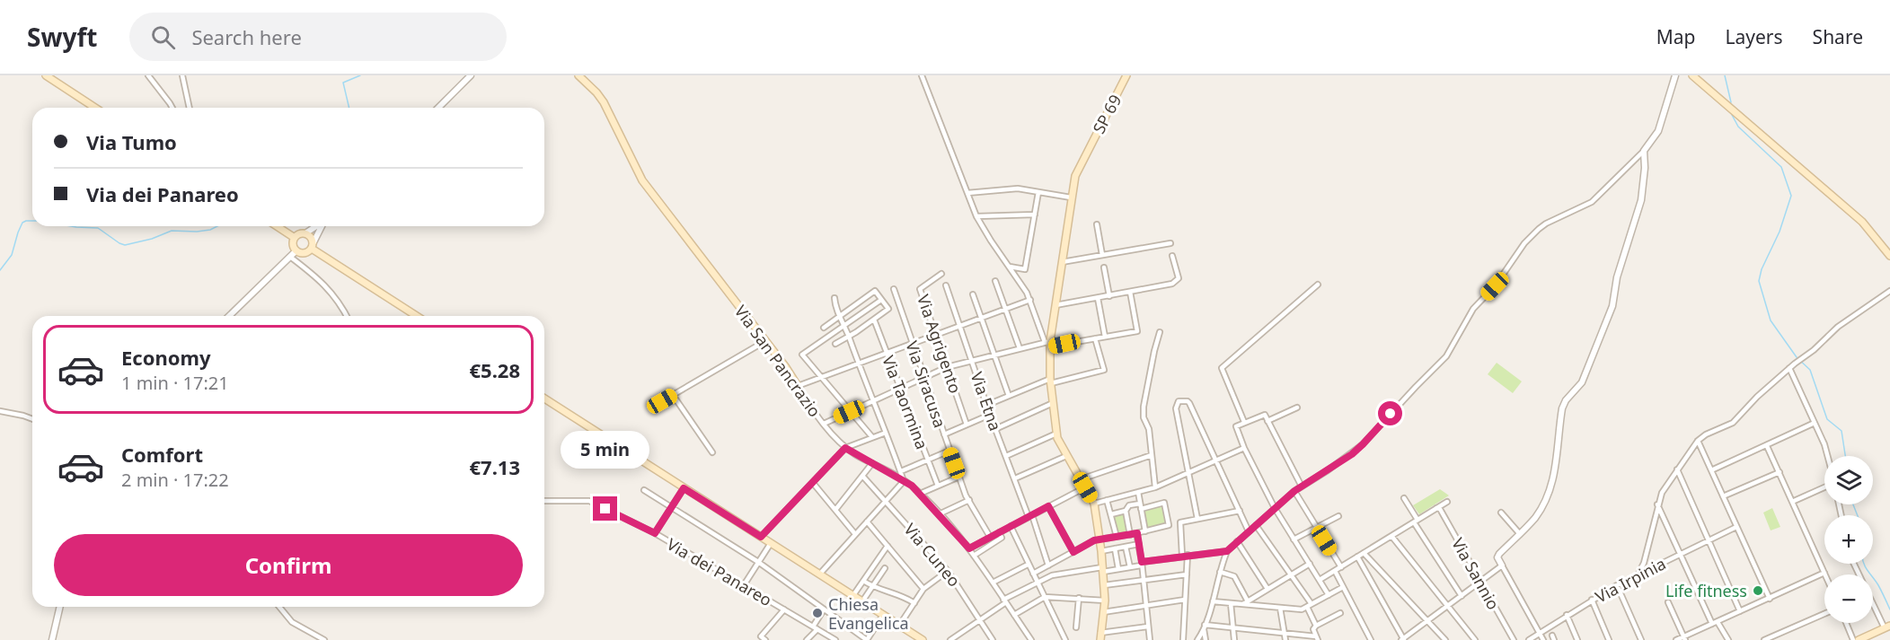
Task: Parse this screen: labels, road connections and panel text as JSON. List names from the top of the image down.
{
  "streets": {
    "main road": ["SP 69", "Via San Pancrazio"],
    "street": [
      "Via Agrigento",
      "Via Siracusa",
      "Via Etna",
      "Via Taormina",
      "Via Cuneo",
      "Via dei Panareo",
      "Via Sannio",
      "Via Irpinia"
    ]
  },
  "places": ["Life fitness", "Chiesa Evangelica"],
  "page": {
    "header": "Swyft",
    "search": "Search here",
    "nav": ["Map", "Layers", "Share"],
    "banner": ["Via Tumo", "Via dei Panareo"],
    "list": [
      {
        "name": "Economy",
        "note": "1 min · 17:21",
        "value": "€5.28"
      },
      {
        "name": "Comfort",
        "note": "2 min · 17:22",
        "value": "€7.13"
      }
    ],
    "bubble": "5 min",
    "map_buttons": ["+", "−"],
    "buttons": "Confirm"
  }
}
